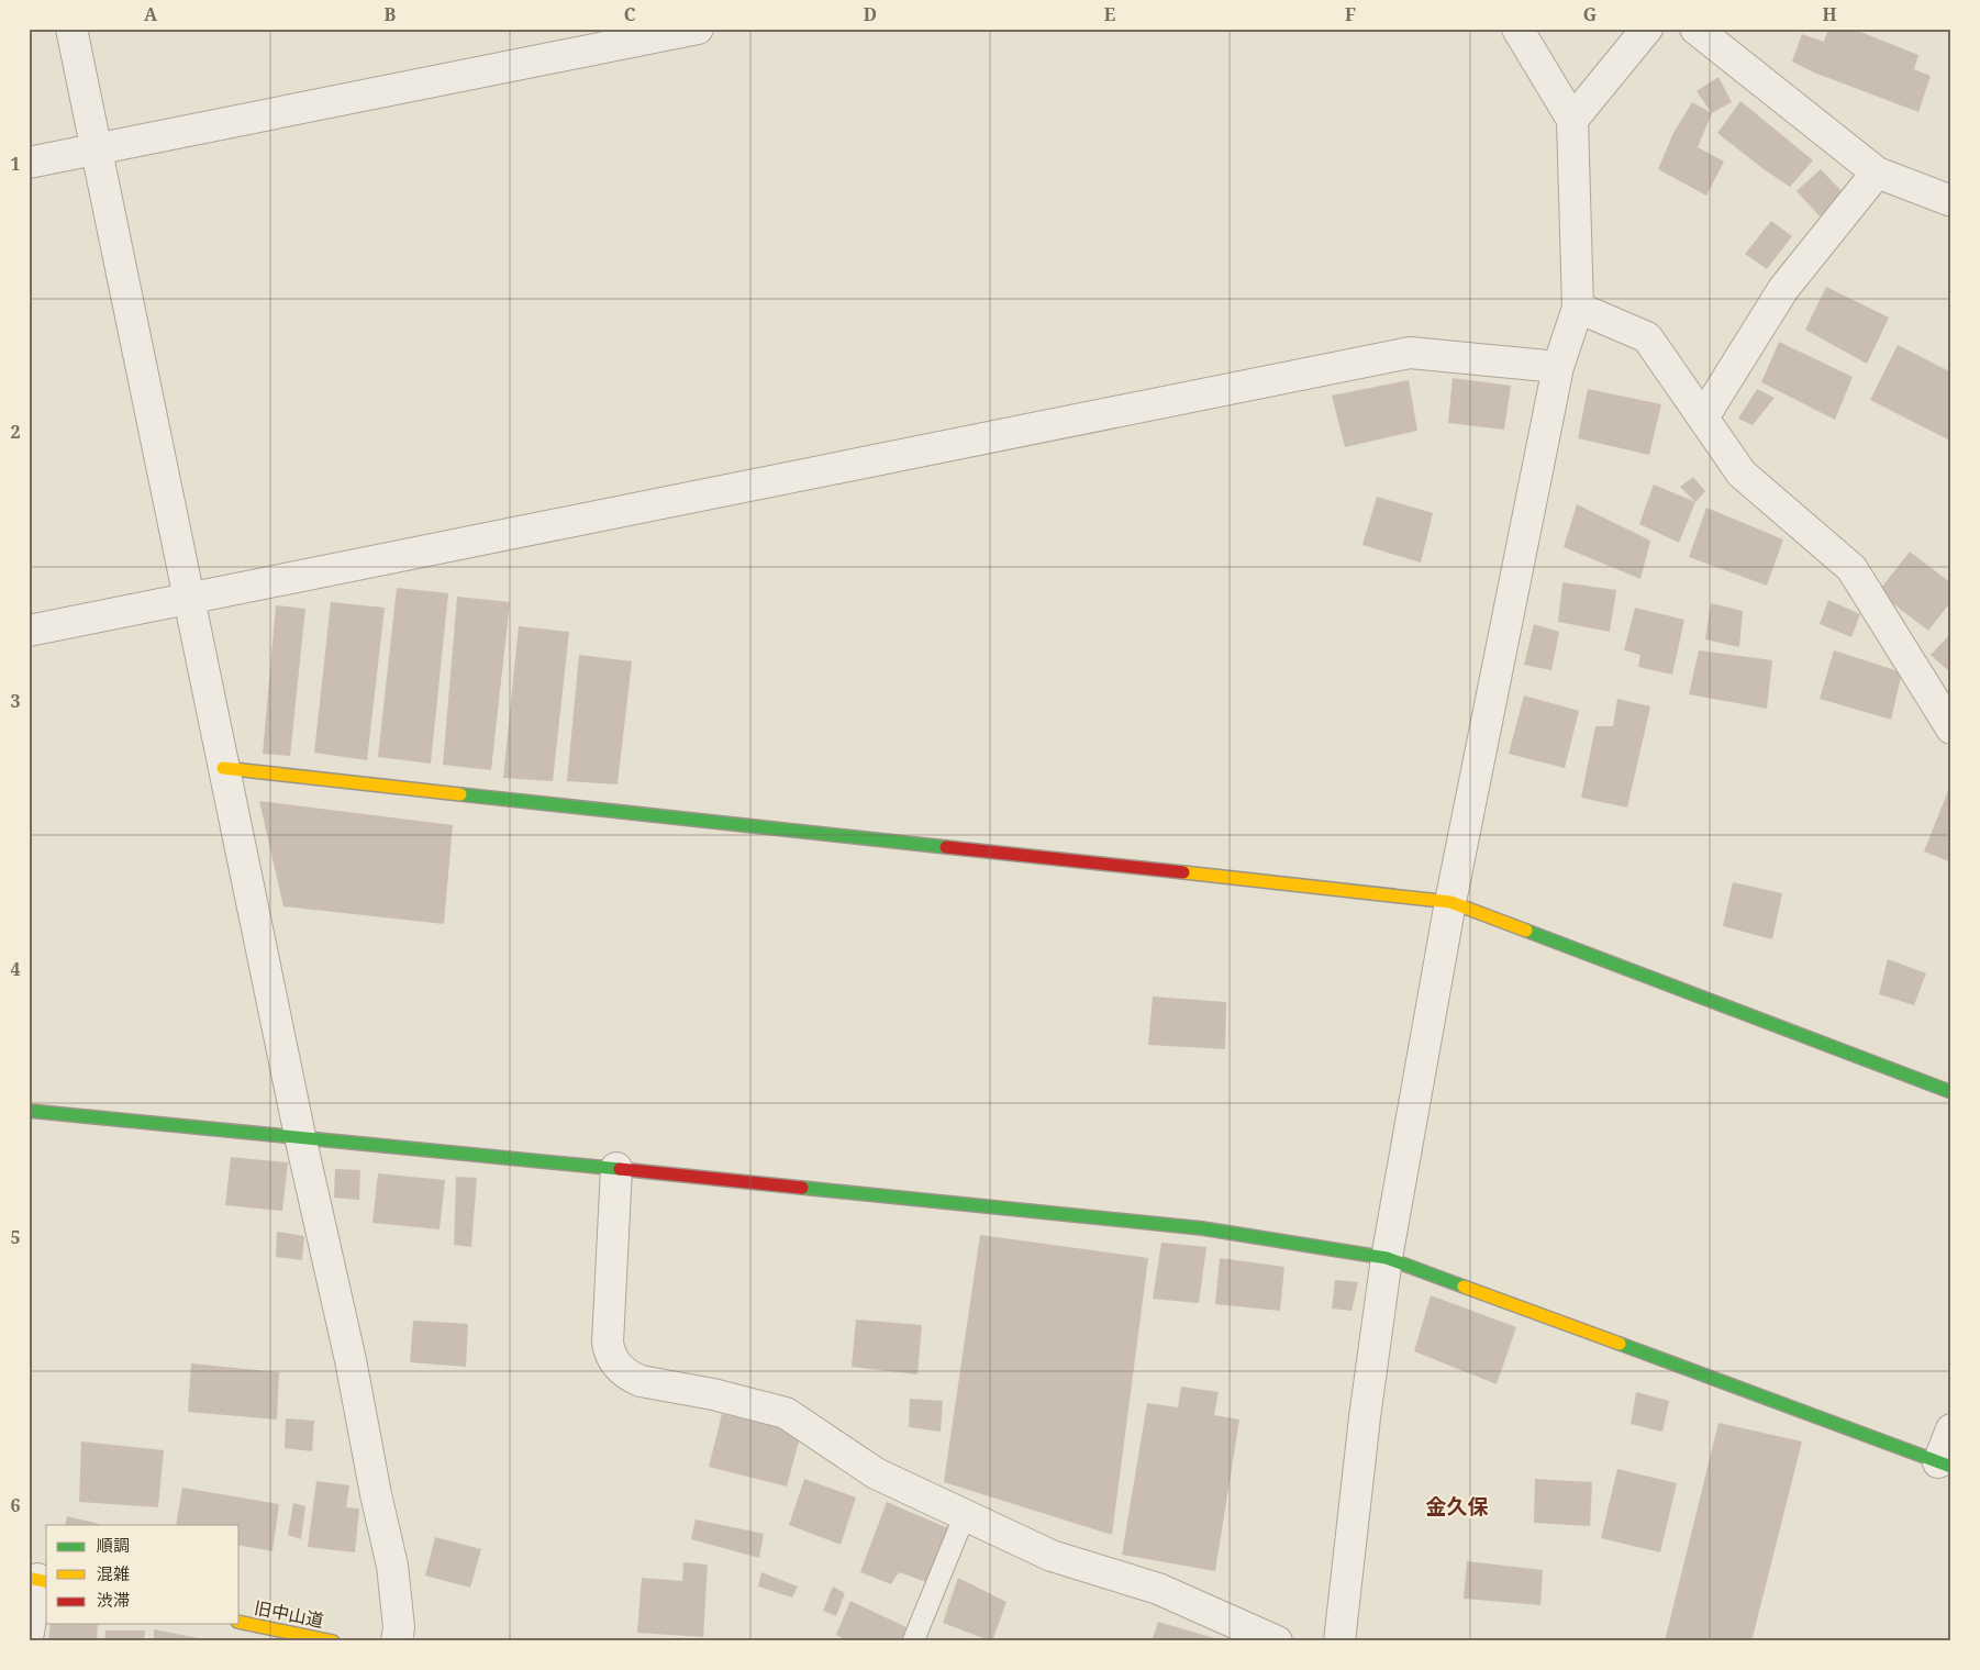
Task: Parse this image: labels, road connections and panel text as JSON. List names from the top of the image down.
{
  "streets": {
    "street": ["旧中山道"]
  },
  "districts": ["金久保"],
  "legend": ["順調", "混雑", "渋滞"],
  "grid": {
    "columns": [
      "A",
      "B",
      "C",
      "D",
      "E",
      "F",
      "G",
      "H"
    ],
    "rows": [
      "1",
      "2",
      "3",
      "4",
      "5",
      "6"
    ]
  }
}
